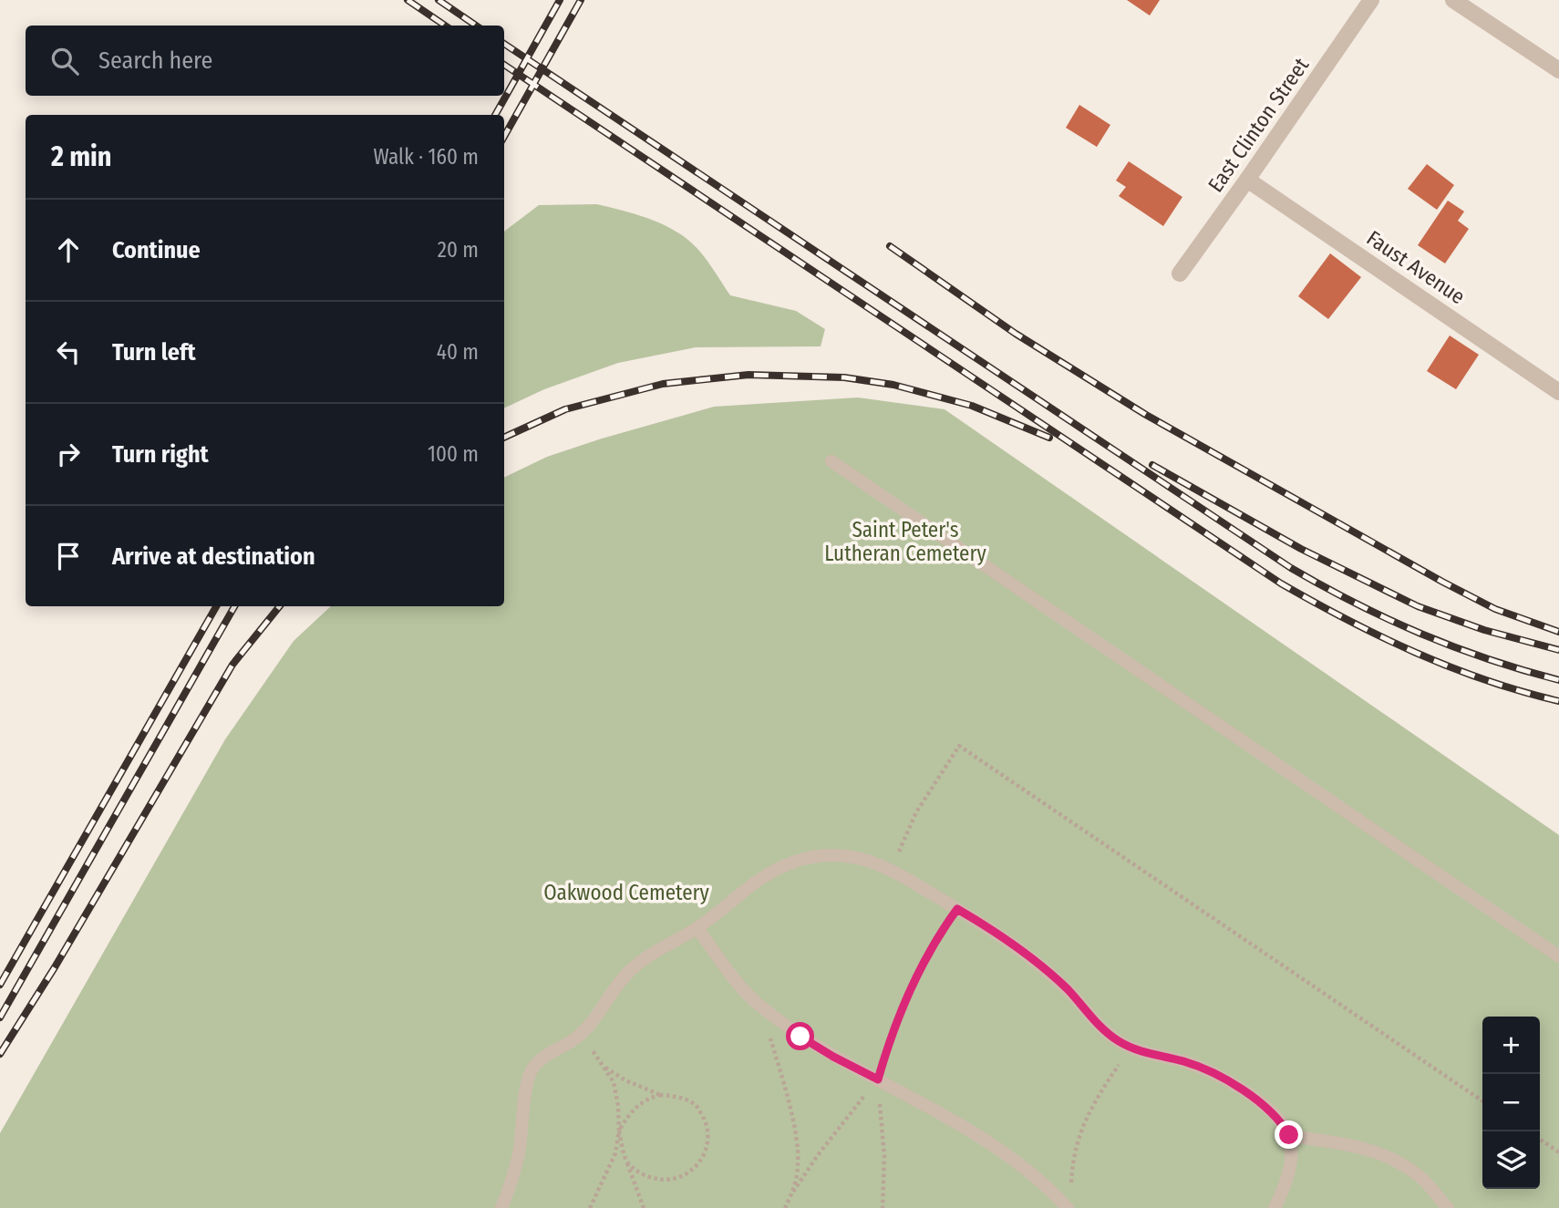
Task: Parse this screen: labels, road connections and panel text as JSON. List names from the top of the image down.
{
  "streets": {
    "street": ["East Clinton Street", "Faust Avenue"]
  },
  "crossings": [
    ["East Clinton Street", "Faust Avenue"]
  ],
  "parks": ["Saint Peter's Lutheran Cemetery", "Oakwood Cemetery"],
  "page": {
    "search": "Search here",
    "heading": ["2 min", "Walk · 160 m"],
    "list": [
      ["Continue", "20 m"],
      ["Turn left", "40 m"],
      ["Turn right", "100 m"],
      "Arrive at destination"
    ],
    "map_buttons": ["+", "−"]
  }
}
